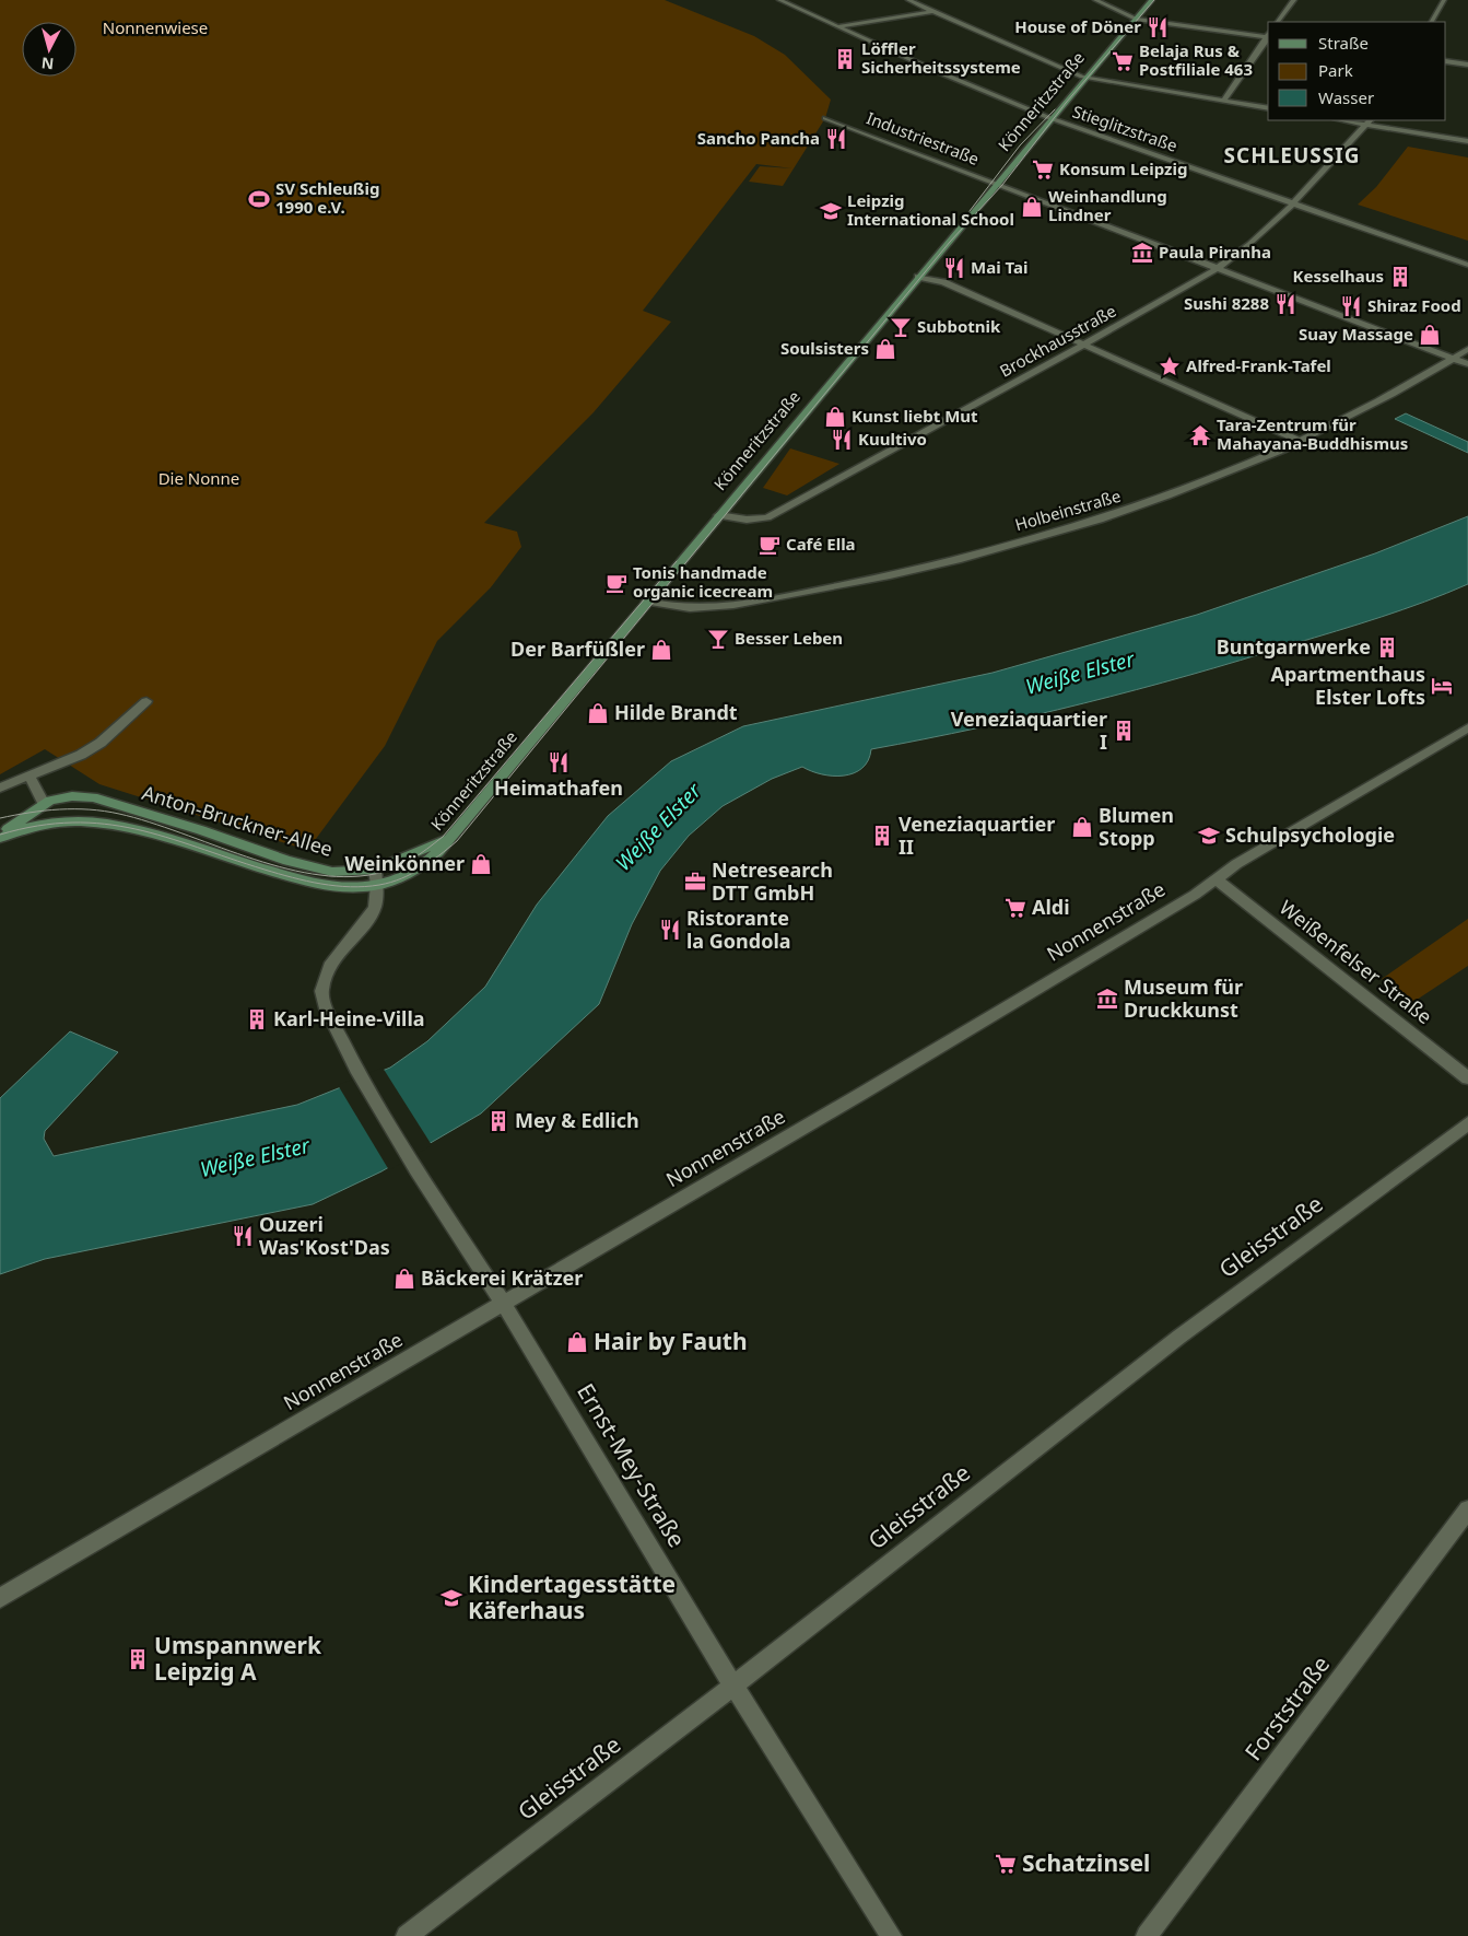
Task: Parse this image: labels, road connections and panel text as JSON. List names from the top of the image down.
{
  "streets": {
    "main road": ["Könneritzstraße", "Anton-Bruckner-Allee"],
    "street": [
      "Stieglitzstraße",
      "Industriestraße",
      "Brockhausstraße",
      "Holbeinstraße",
      "Nonnenstraße",
      "Weißenfelser Straße",
      "Gleisstraße",
      "Ernst-Mey-Straße",
      "Forststraße"
    ]
  },
  "crossings": [
    ["Könneritzstraße", "Stieglitzstraße"],
    ["Könneritzstraße", "Industriestraße"],
    ["Könneritzstraße", "Brockhausstraße"],
    ["Könneritzstraße", "Holbeinstraße"],
    ["Könneritzstraße", "Anton-Bruckner-Allee"],
    ["Könneritzstraße", "Ernst-Mey-Straße"],
    ["Stieglitzstraße", "Brockhausstraße"],
    ["Industriestraße", "Brockhausstraße"],
    ["Industriestraße", "Holbeinstraße"],
    ["Anton-Bruckner-Allee", "Ernst-Mey-Straße"],
    ["Nonnenstraße", "Weißenfelser Straße"],
    ["Nonnenstraße", "Ernst-Mey-Straße"],
    ["Gleisstraße", "Ernst-Mey-Straße"]
  ],
  "districts": ["SCHLEUSSIG"],
  "water": ["Weiße Elster"],
  "parks": ["Nonnenwiese", "Die Nonne"],
  "places": {
    "restaurant": [
      "House of Döner",
      "Sancho Pancha",
      "Mai Tai",
      "Sushi 8288",
      "Shiraz Food",
      "Kuultivo",
      "Heimathafen",
      "Ristorante la Gondola",
      "Ouzeri Was'Kost'Das"
    ],
    "building": [
      "Löffler Sicherheitssysteme",
      "Kesselhaus",
      "Buntgarnwerke",
      "Veneziaquartier I",
      "Veneziaquartier II",
      "Karl-Heine-Villa",
      "Mey & Edlich",
      "Umspannwerk Leipzig A"
    ],
    "supermarket": [
      "Belaja Rus & Postfiliale 463",
      "Konsum Leipzig",
      "Aldi",
      "Schatzinsel"
    ],
    "sports": ["SV Schleußig 1990 e.V."],
    "shop": [
      "Weinhandlung Lindner",
      "Suay Massage",
      "Soulsisters",
      "Kunst liebt Mut",
      "Der Barfüßler",
      "Hilde Brandt",
      "Blumen Stopp",
      "Weinkönner",
      "Bäckerei Krätzer",
      "Hair by Fauth"
    ],
    "school or university": ["Leipzig International School", "Schulpsychologie", "Kindertagesstätte Käferhaus"],
    "museum": ["Paula Piranha", "Museum für Druckkunst"],
    "bar": ["Subbotnik", "Besser Leben"],
    "place": ["Alfred-Frank-Tafel"],
    "temple": ["Tara-Zentrum für Mahayana-Buddhismus"],
    "cafe": ["Café Ella", "Tonis handmade organic icecream"],
    "hotel": ["Apartmenthaus Elster Lofts"],
    "office": ["Netresearch DTT GmbH"]
  },
  "legend": ["Straße", "Park", "Wasser"],
  "north": "bottom"
}
